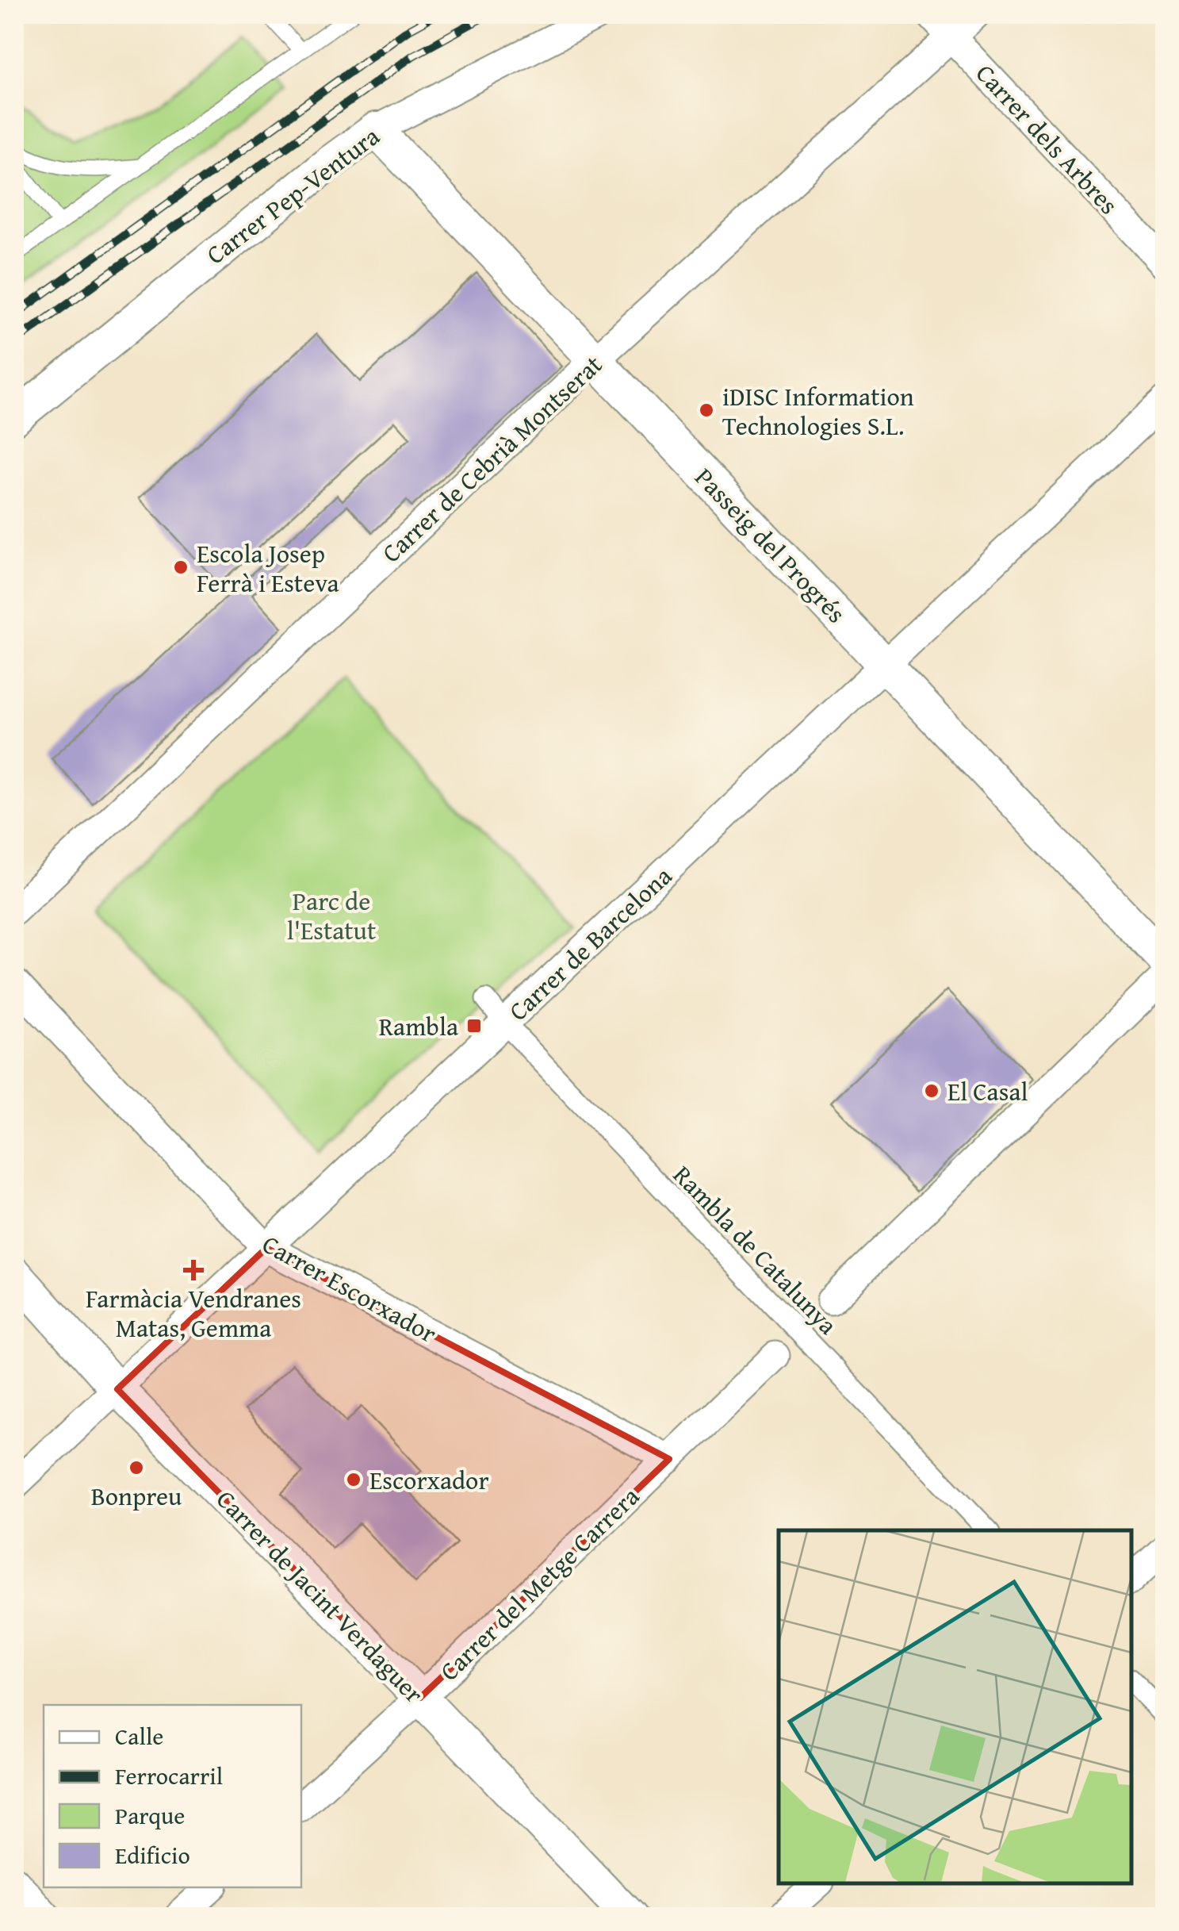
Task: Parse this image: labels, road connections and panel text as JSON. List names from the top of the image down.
{
  "streets": {
    "street": [
      "Carrer dels Arbres",
      "Carrer Pep-Ventura",
      "Carrer de Cebrià Montserat",
      "Passeig del Progrés",
      "Carrer de Barcelona",
      "Rambla de Catalunya",
      "Carrer Escorxador",
      "Carrer del Metge Carrera",
      "Carrer de Jacint Verdaguer"
    ]
  },
  "crossings": [
    ["Carrer dels Arbres", "Carrer de Cebrià Montserat"],
    ["Carrer Pep-Ventura", "Passeig del Progrés"],
    ["Carrer de Cebrià Montserat", "Passeig del Progrés"],
    ["Passeig del Progrés", "Carrer de Barcelona"],
    ["Carrer de Barcelona", "Rambla de Catalunya"],
    ["Carrer de Barcelona", "Carrer Escorxador"],
    ["Carrer de Barcelona", "Carrer de Jacint Verdaguer"],
    ["Carrer Escorxador", "Carrer del Metge Carrera"],
    ["Carrer del Metge Carrera", "Carrer de Jacint Verdaguer"]
  ],
  "parks": ["Parc de l'Estatut"],
  "places": {
    "other": [
      "iDISC Information Technologies S.L.",
      "Escola Josep Ferrà i Esteva",
      "El Casal",
      "Bonpreu",
      "Escorxador"
    ],
    "transit": ["Rambla"],
    "health": ["Farmàcia Vendranes Matas, Gemma"]
  },
  "legend": [
    "Calle",
    "Ferrocarril",
    "Parque",
    "Edificio"
  ]
}
